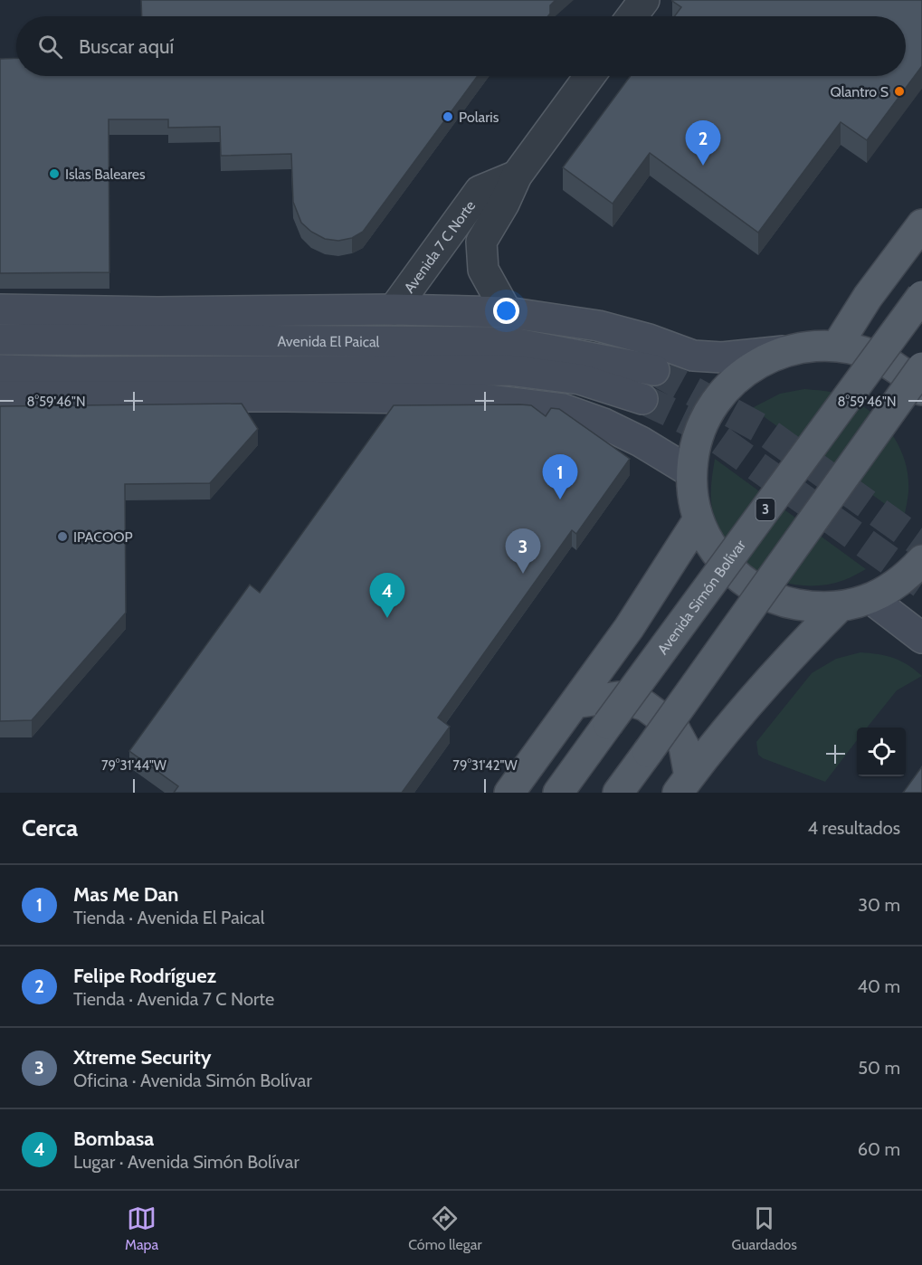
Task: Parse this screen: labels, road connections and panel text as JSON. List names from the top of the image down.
{
  "streets": {
    "main road": ["Avenida El Paical", "3", "Avenida Simón Bolívar"],
    "street": ["Avenida 7 C Norte"]
  },
  "places": [
    "Qlantro S",
    "Polaris",
    "Islas Baleares",
    "IPACOOP"
  ],
  "page": {
    "search": "Buscar aquí",
    "pins": [
      "2",
      "1",
      "3",
      "4"
    ],
    "heading": ["Cerca", "4 resultados"],
    "list": [
      {
        "mark": "1",
        "name": "Mas Me Dan",
        "note": "Tienda · Avenida El Paical",
        "value": "30 m"
      },
      {
        "mark": "2",
        "name": "Felipe Rodríguez",
        "note": "Tienda · Avenida 7 C Norte",
        "value": "40 m"
      },
      {
        "mark": "3",
        "name": "Xtreme Security",
        "note": "Oficina · Avenida Simón Bolívar",
        "value": "50 m"
      },
      {
        "mark": "4",
        "name": "Bombasa",
        "note": "Lugar · Avenida Simón Bolívar",
        "value": "60 m"
      }
    ],
    "nav": ["Mapa", "Cómo llegar", "Guardados"]
  },
  "coordinates": ["8°59'46\"N", "79°31'44\"W", "79°31'42\"W"]
}
